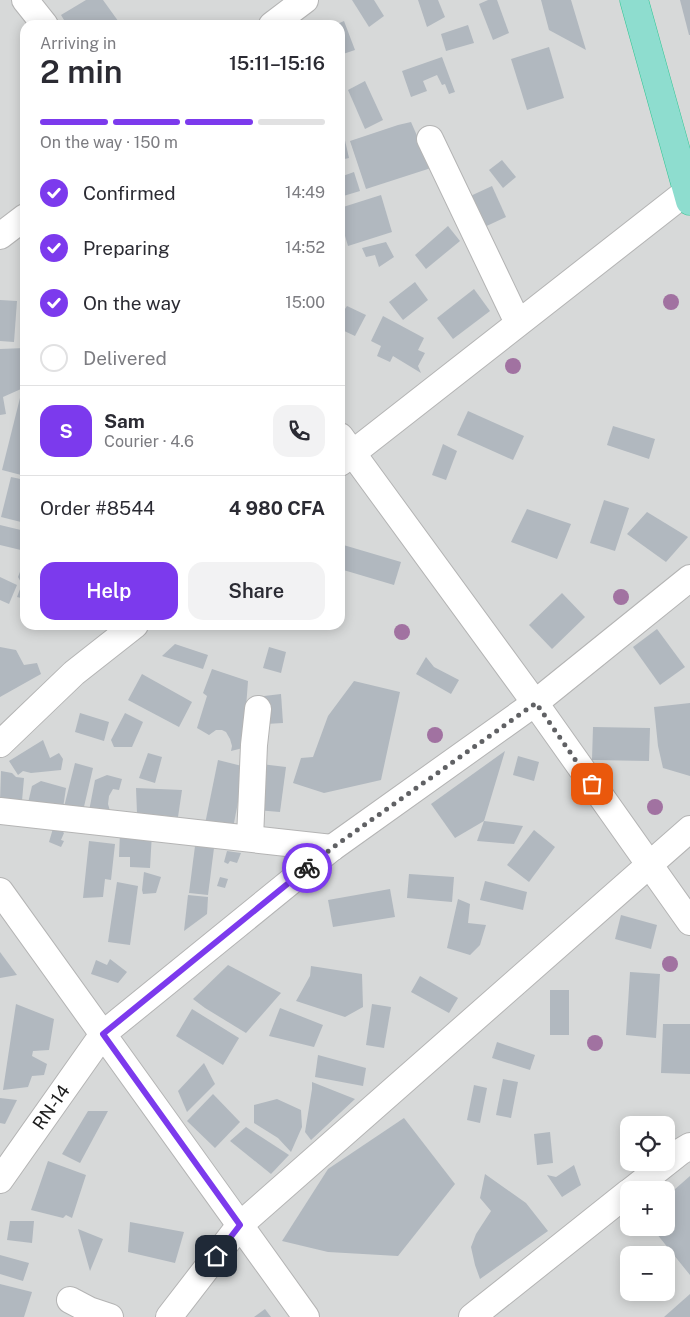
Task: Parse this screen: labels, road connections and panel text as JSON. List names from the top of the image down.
{
  "streets": {
    "street": ["RN-14"]
  },
  "page": {
    "heading": ["2 min", "Arriving in", "15:11–15:16"],
    "panel": [
      "Sam",
      "Courier · 4.6",
      "Order #8544",
      "4 980 CFA"
    ],
    "bar": "On the way · 150 m",
    "list": [
      ["Confirmed", "14:49"],
      ["Preparing", "14:52"],
      ["On the way", "15:00"],
      "Delivered"
    ],
    "round": "S",
    "buttons": ["Help", "Share"],
    "map_buttons": ["+", "−"]
  }
}
